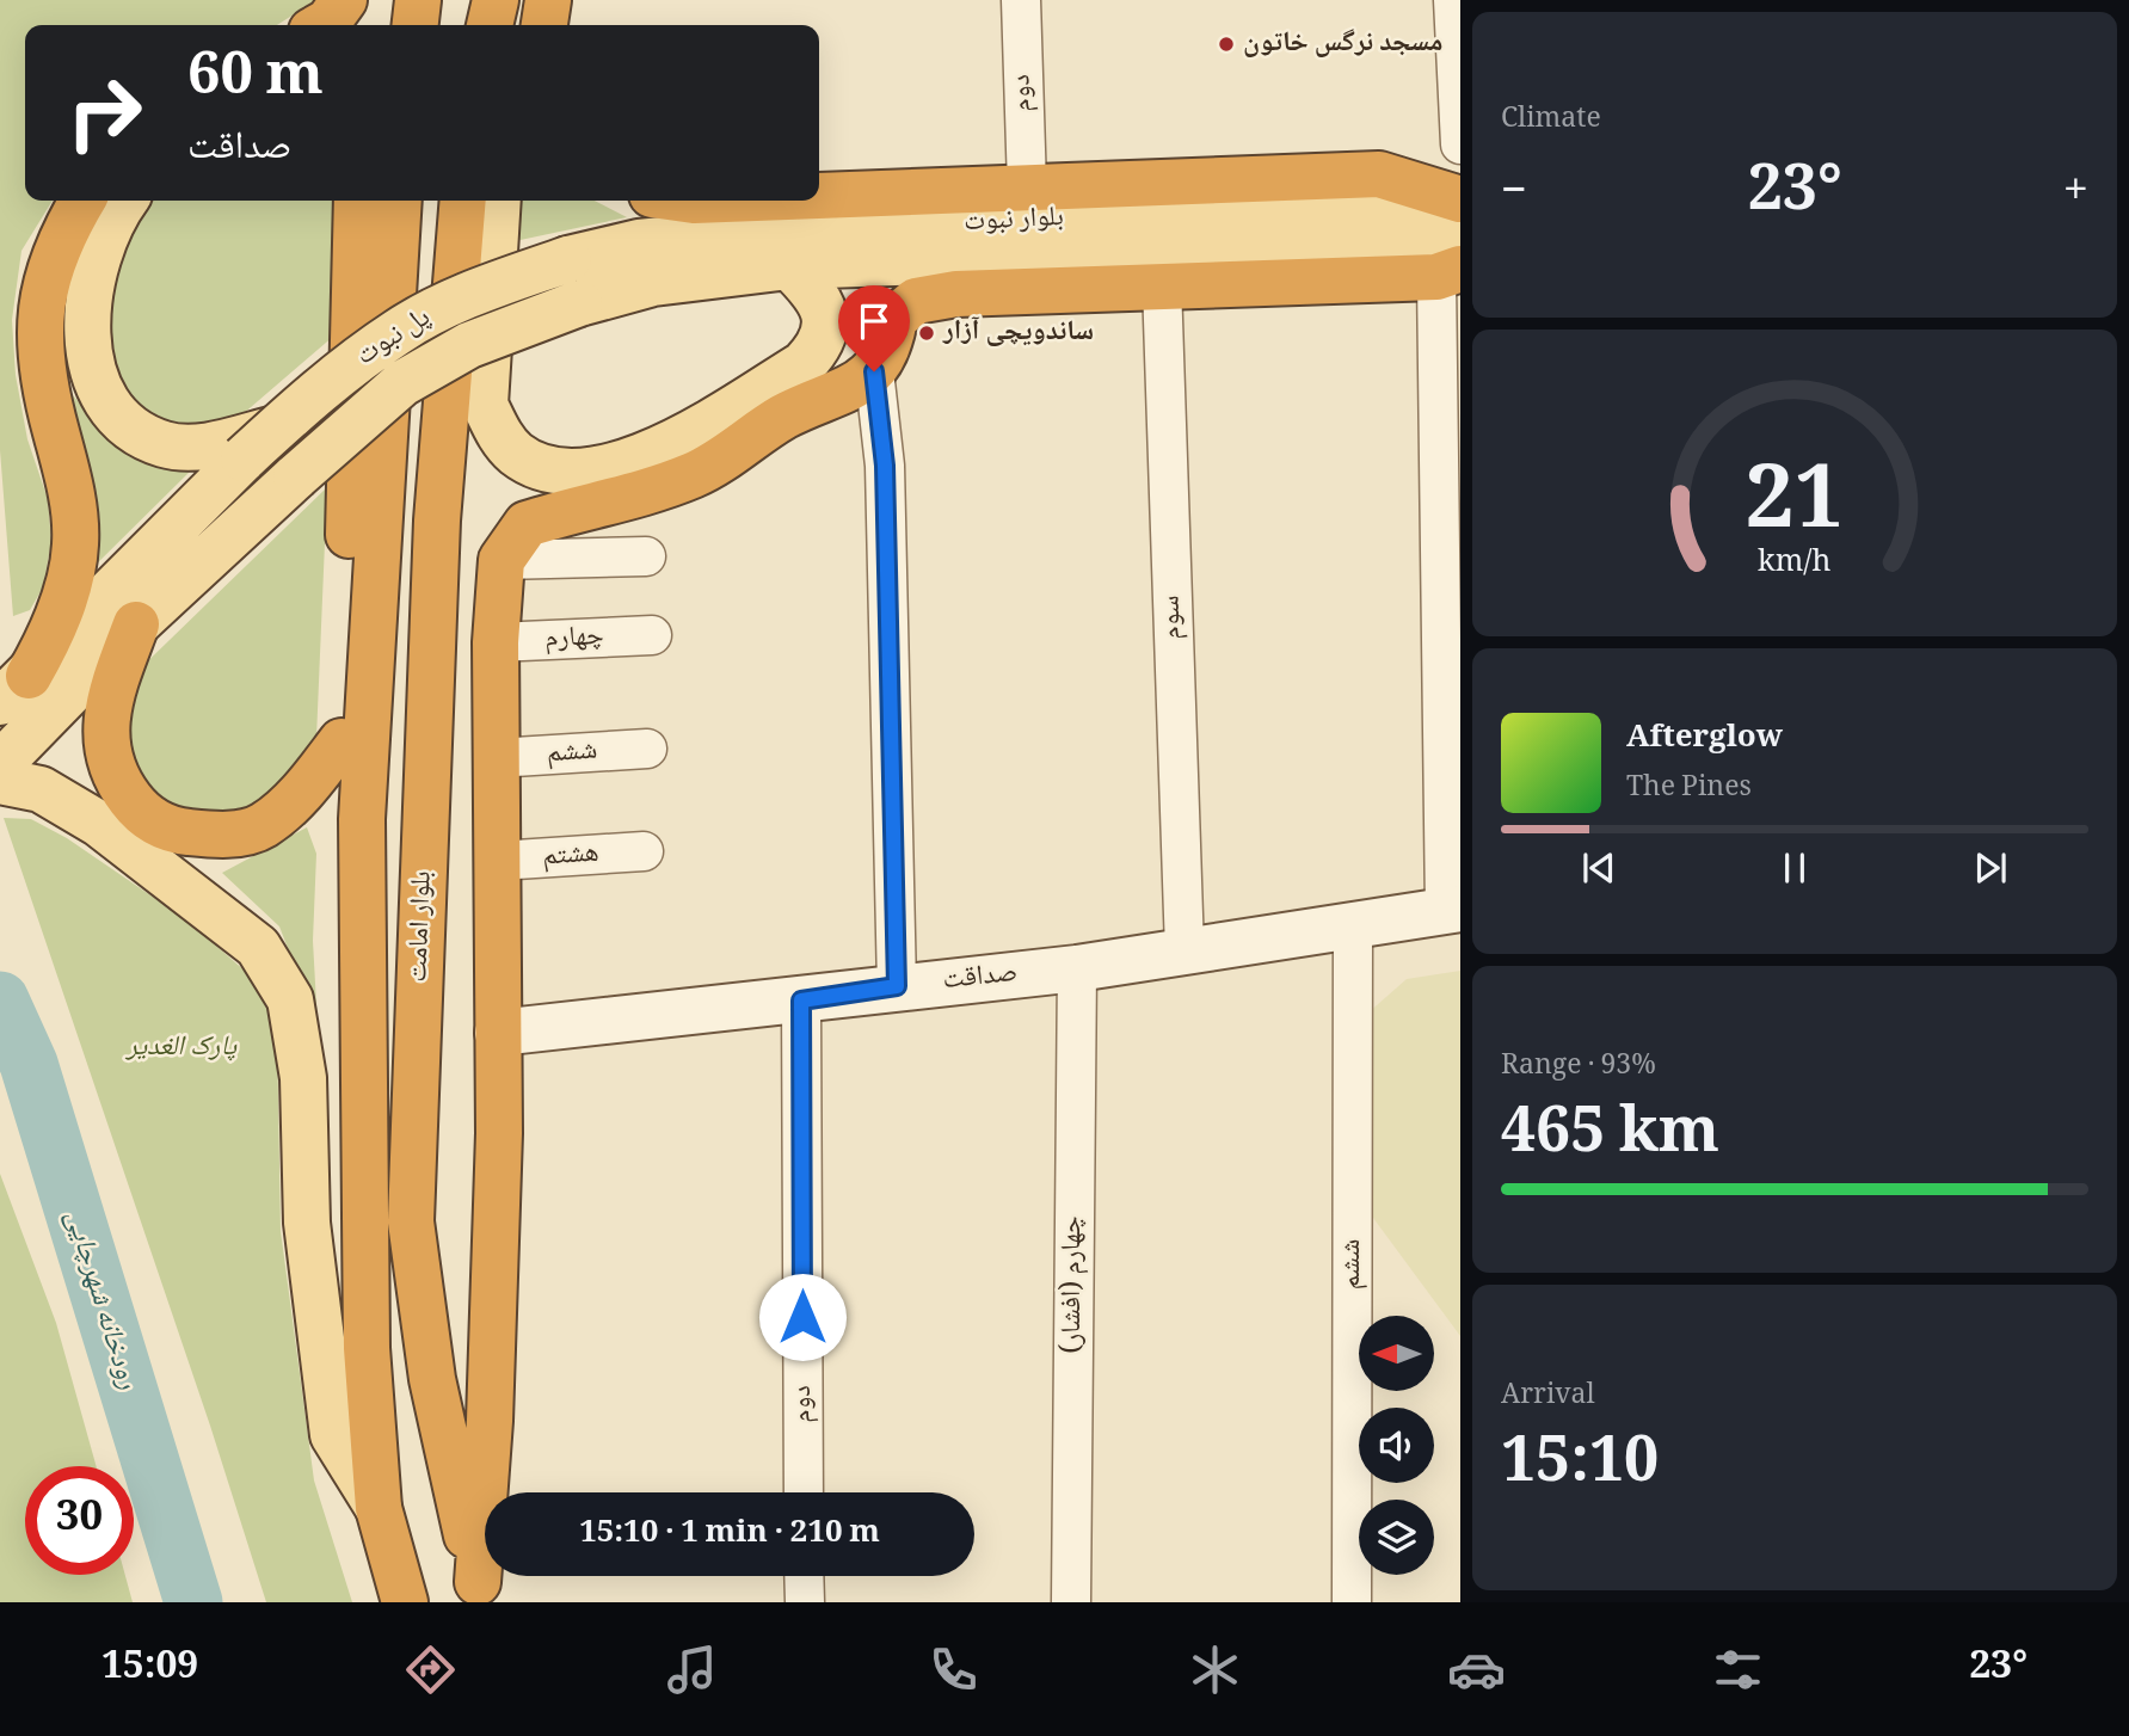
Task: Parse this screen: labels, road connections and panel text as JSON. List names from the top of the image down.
{
  "streets": {
    "highway": ["بلوار امامت"],
    "main road": ["بلوار نبوت", "پل نبوت"],
    "street": [
      "دوم",
      "سوم",
      "چهارم",
      "ششم",
      "هشتم",
      "صداقت",
      "چهارم (افشار)"
    ]
  },
  "crossings": [
    ["دوم", "صداقت"],
    ["بلوار نبوت", "پل نبوت"],
    ["سوم", "صداقت"],
    ["ششم", "صداقت"],
    ["صداقت", "چهارم (افشار)"]
  ],
  "water": ["رودخانه شهرچایی"],
  "parks": ["پارک الغدیر"],
  "places": ["مسجد نرگس خاتون", "ساندویچی آزار"],
  "north": "left",
  "page": {
    "tile": [
      "Climate",
      ["Range · 93%", "465 km"],
      ["Arrival", "15:10"]
    ],
    "turn": ["60 m", "صداقت"],
    "heat": ["−", "23°", "+"],
    "song": ["Afterglow", "The Pines"],
    "limit": "30",
    "trip": "15:10 · 1 min · 210 m",
    "tabs": ["15:09", "23°"],
    "gauge": ["21", "km/h"]
  }
}
